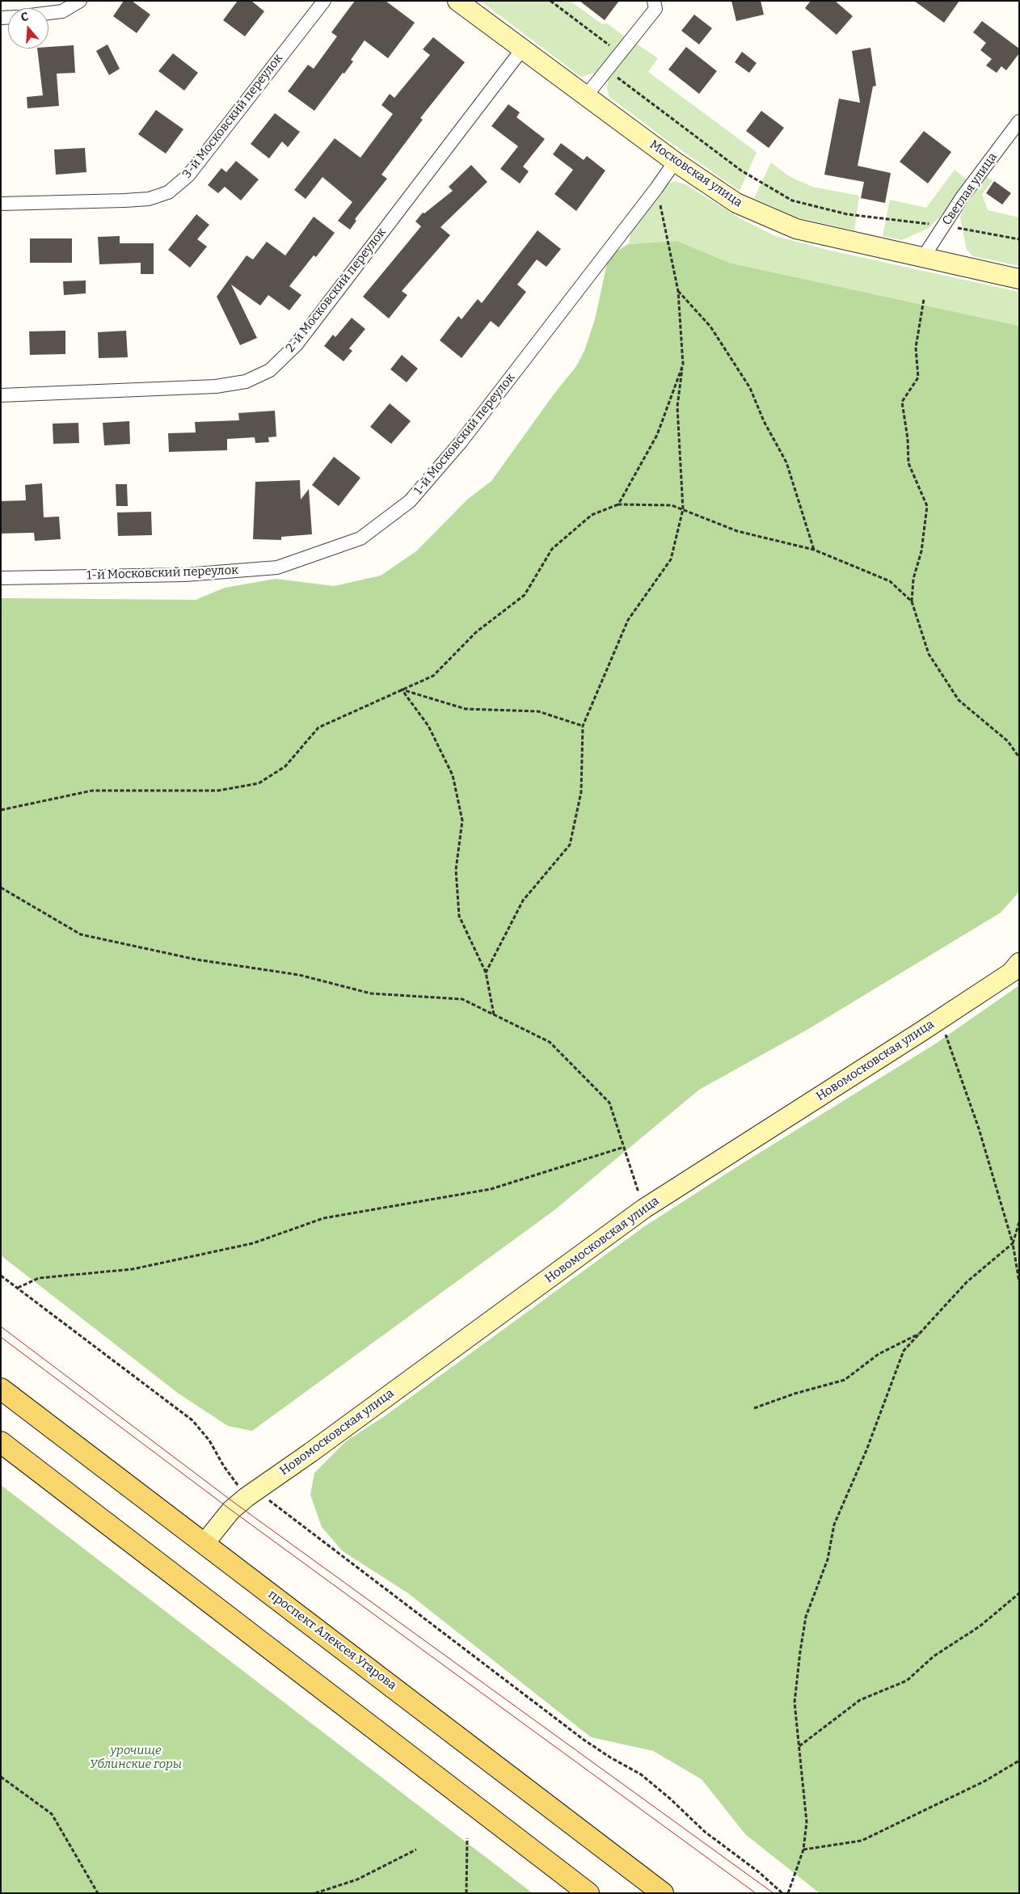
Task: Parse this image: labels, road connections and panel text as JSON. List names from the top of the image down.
{
  "streets": {
    "main road": ["проспект Алексея Угарова"],
    "street": [
      "3-й Московский переулок",
      "Московская улица",
      "Светлая улица",
      "2-й Московский переулок",
      "1-й Московский переулок",
      "Новомосковская улица"
    ]
  },
  "crossings": [
    ["Московская улица", "Светлая улица"],
    ["Московская улица", "2-й Московский переулок"],
    ["Московская улица", "1-й Московский переулок"],
    ["Новомосковская улица", "проспект Алексея Угарова"]
  ],
  "parks": ["урочище Ублинские горы"],
  "north": "top"
}
